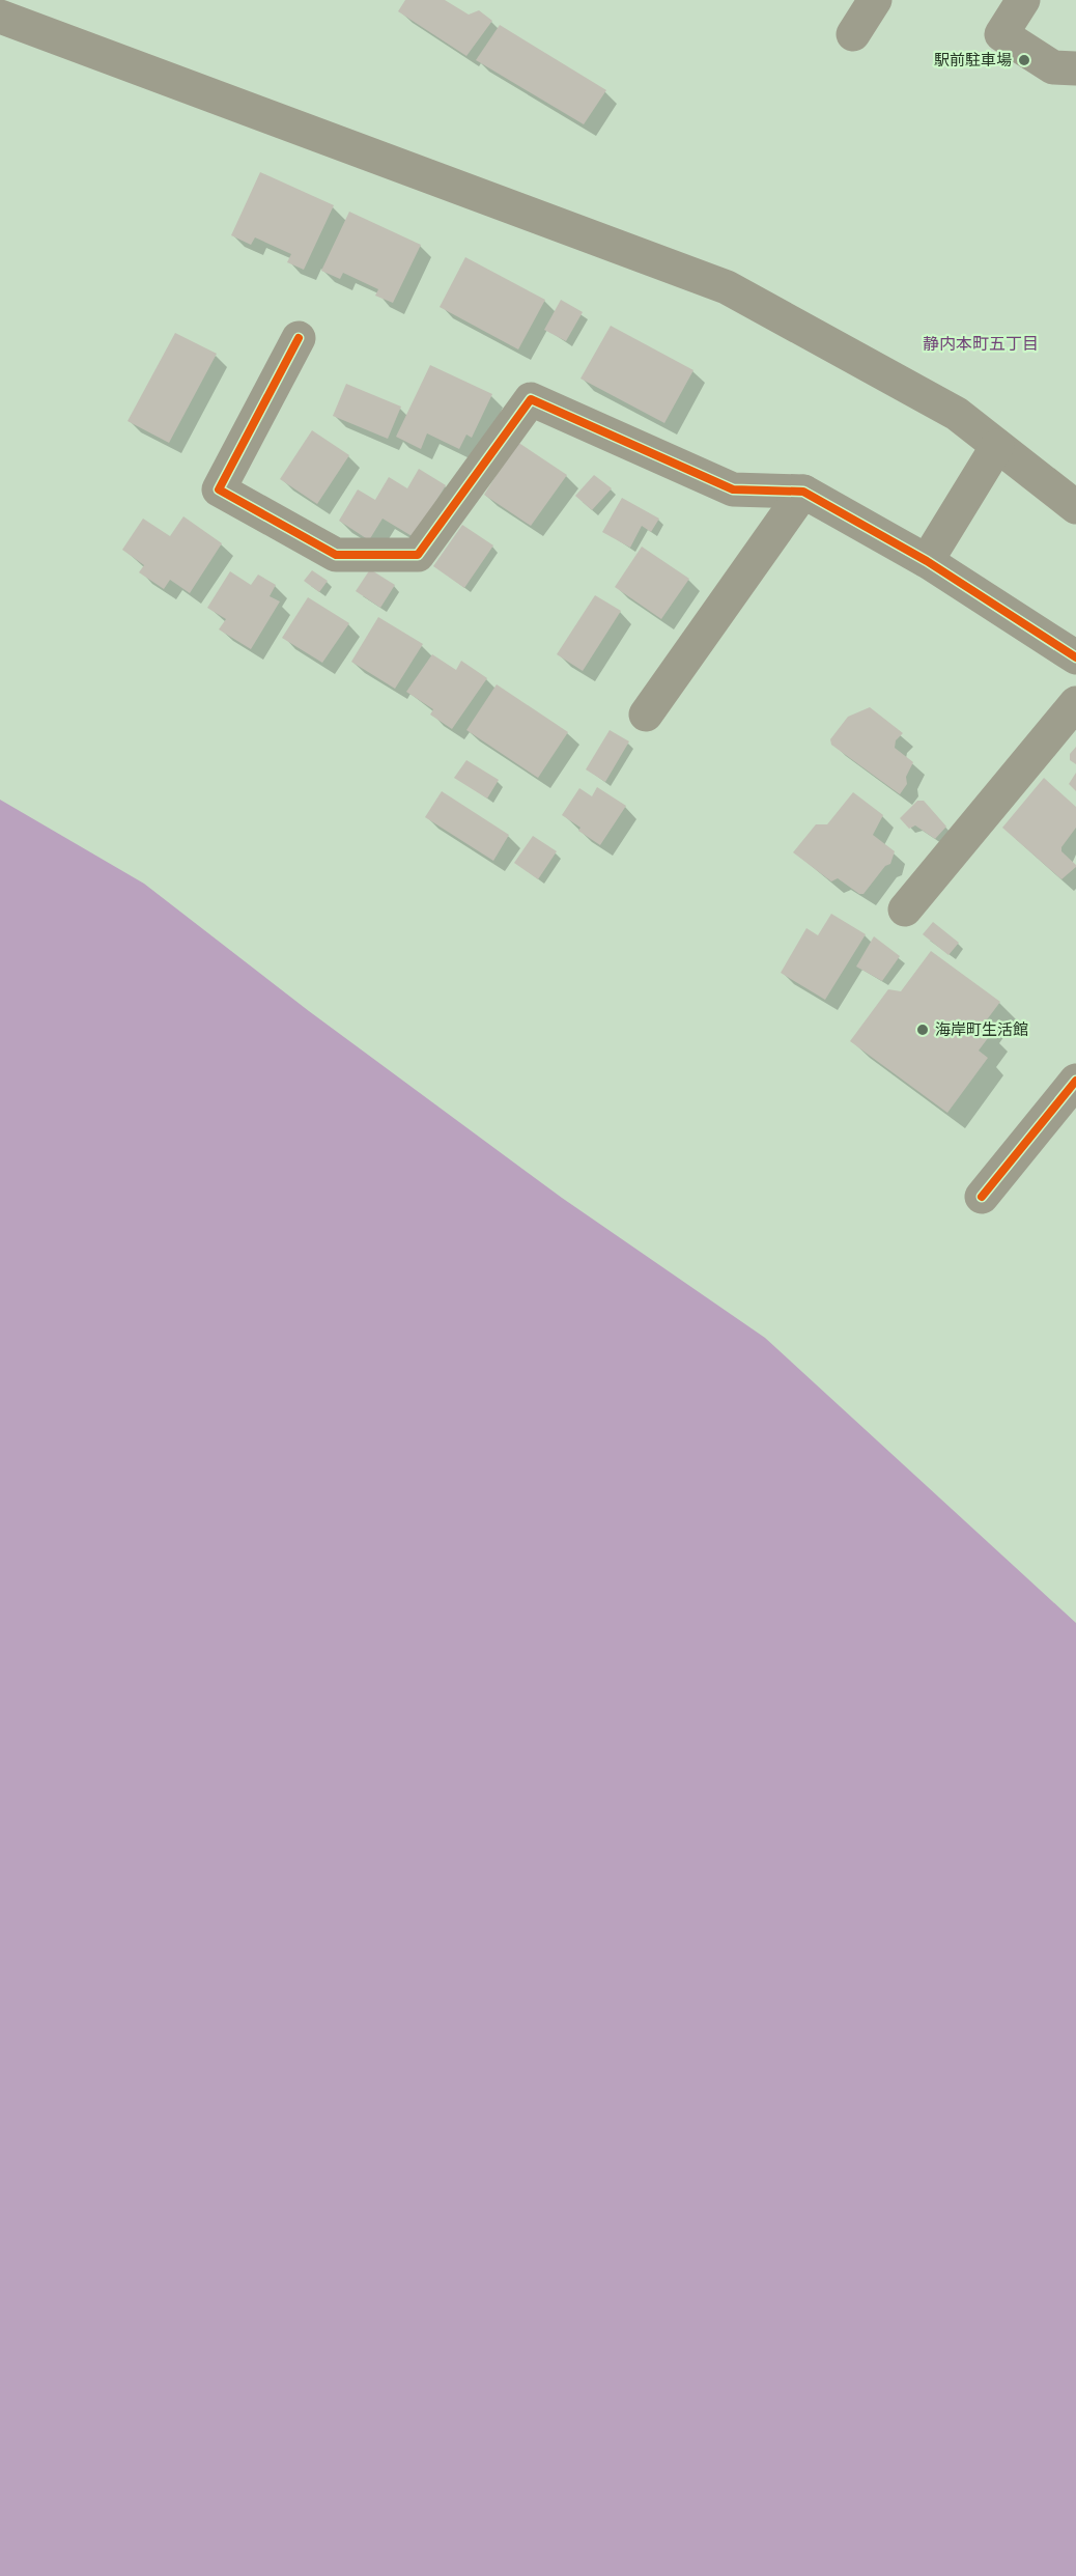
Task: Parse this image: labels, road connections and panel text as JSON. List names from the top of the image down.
{
  "districts": ["静内本町五丁目"],
  "places": ["駅前駐車場", "海岸町生活館"]
}
